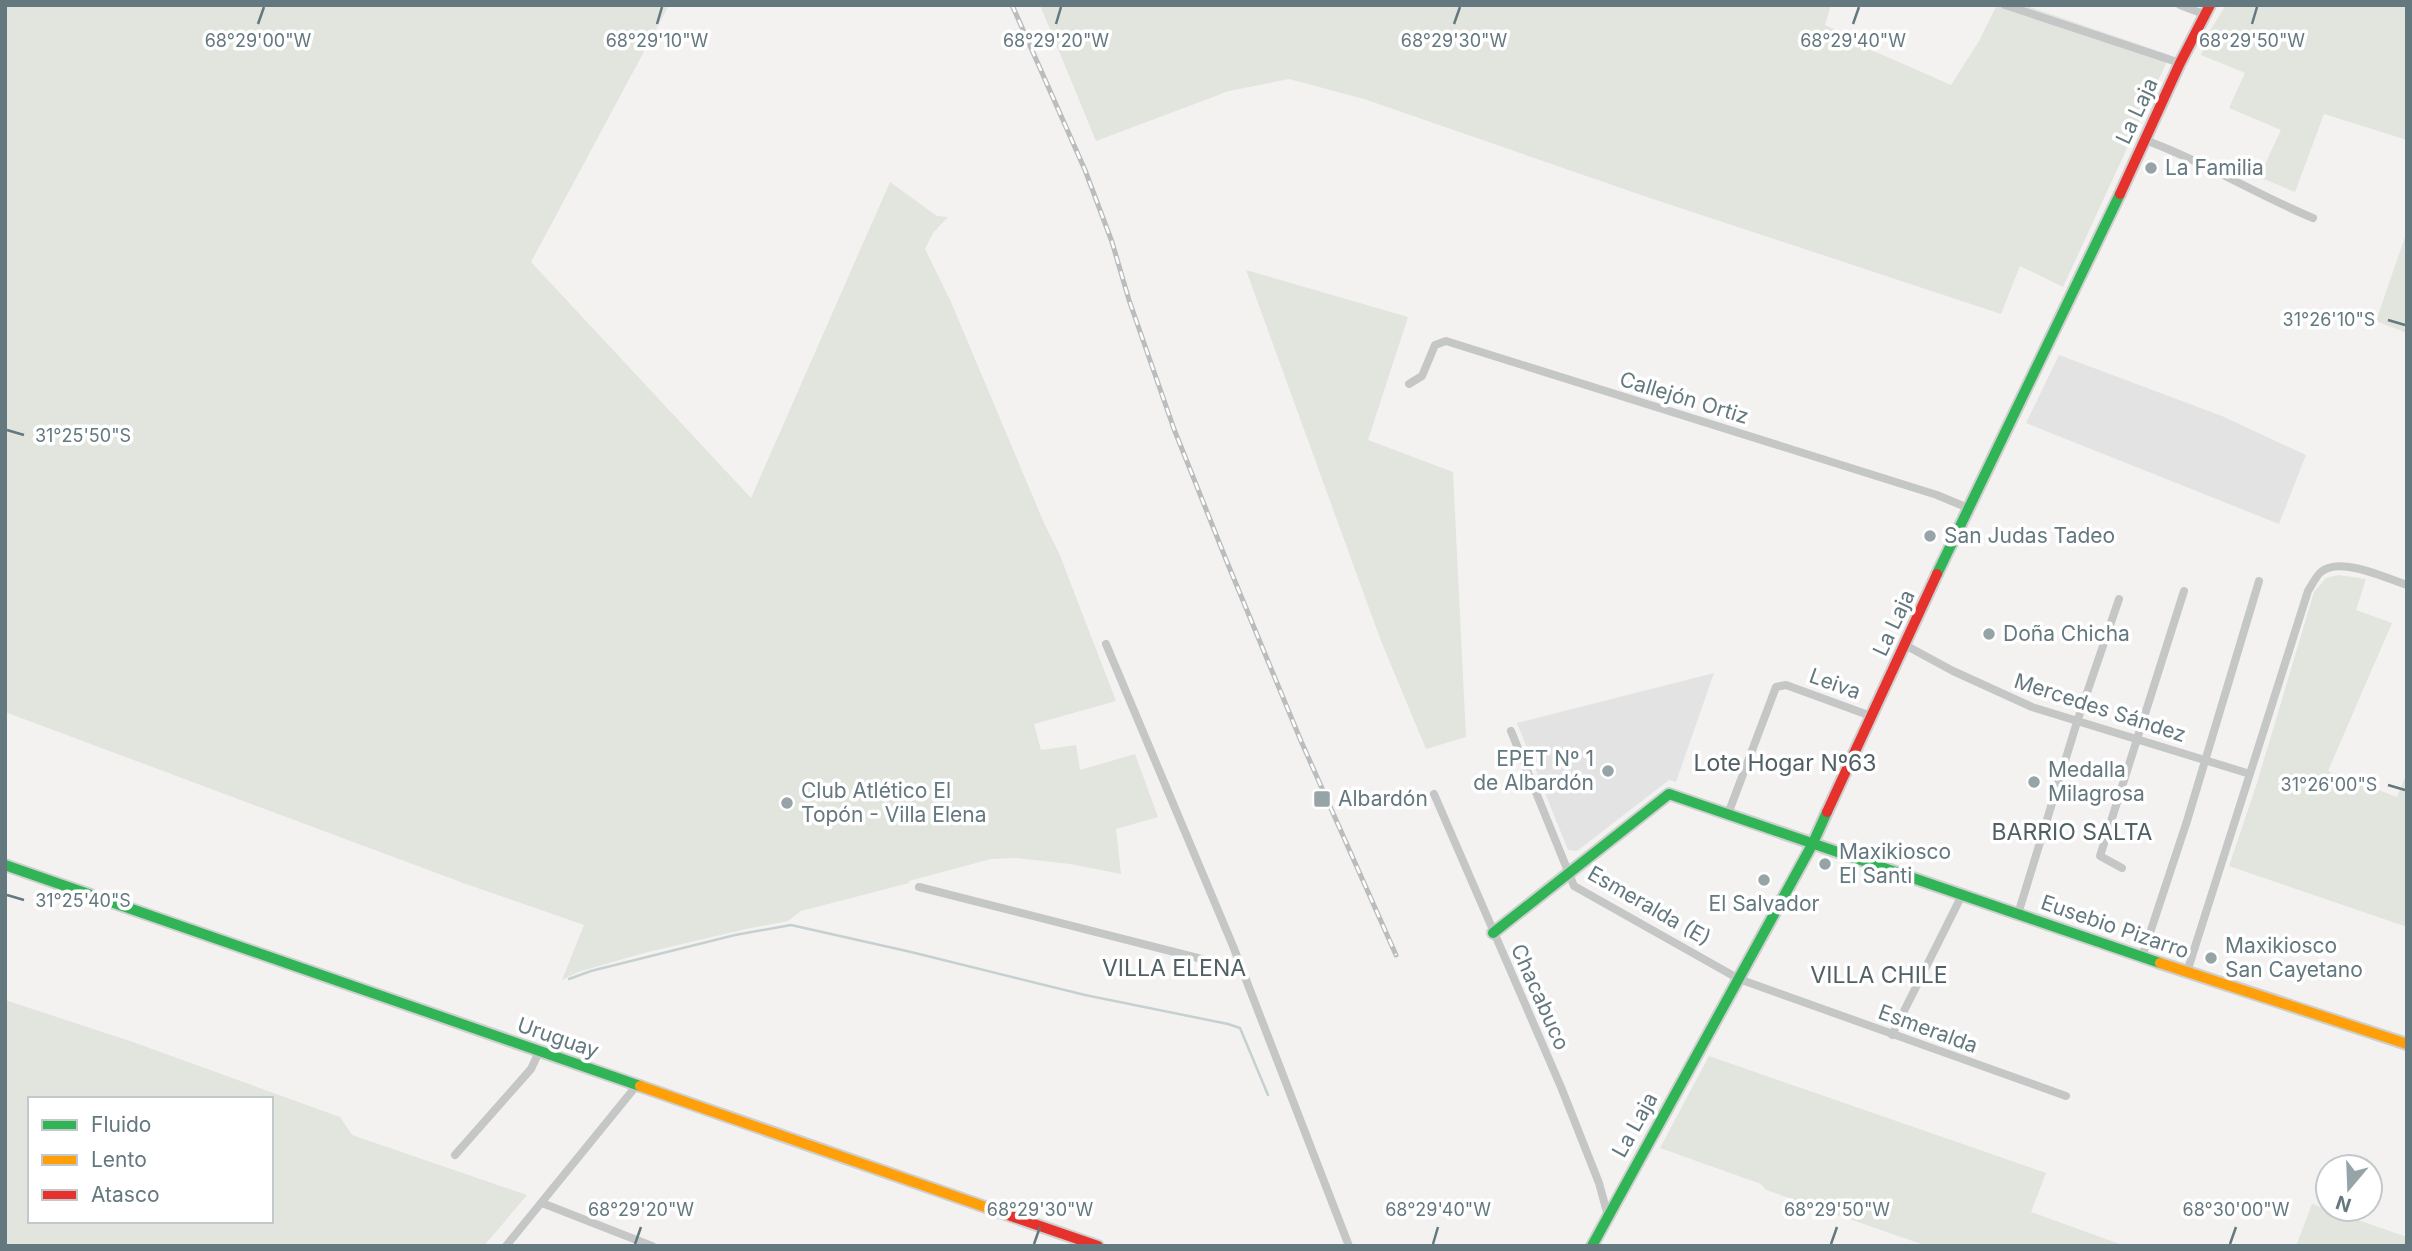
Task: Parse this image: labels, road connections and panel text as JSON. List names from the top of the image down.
{
  "streets": {
    "street": [
      "La Laja",
      "Callejón Ortiz",
      "Leiva",
      "Mercedes Sández",
      "Esmeralda (E)",
      "Eusebio Pizarro",
      "Chacabuco",
      "Esmeralda",
      "Uruguay"
    ]
  },
  "crossings": [
    ["La Laja", "Callejón Ortiz"],
    ["La Laja", "Leiva"],
    ["La Laja", "Mercedes Sández"],
    ["La Laja", "Esmeralda (E)"],
    ["La Laja", "Eusebio Pizarro"],
    ["La Laja", "Chacabuco"],
    ["La Laja", "Esmeralda"],
    ["Leiva", "Eusebio Pizarro"],
    ["Esmeralda (E)", "Eusebio Pizarro"],
    ["Esmeralda (E)", "Esmeralda"]
  ],
  "districts": [
    "Lote Hogar Nº63",
    "BARRIO SALTA",
    "VILLA ELENA",
    "VILLA CHILE"
  ],
  "places": {
    "other": [
      "La Familia",
      "San Judas Tadeo",
      "Doña Chicha",
      "EPET Nº 1 de Albardón",
      "Medalla Milagrosa",
      "Club Atlético El Topón - Villa Elena",
      "Maxikiosco El Santi",
      "El Salvador",
      "Maxikiosco San Cayetano"
    ],
    "transit": ["Albardón"]
  },
  "legend": ["Fluido", "Lento", "Atasco"],
  "north": "bottom",
  "coordinates": [
    "68°29'00\"W",
    "68°29'10\"W",
    "68°29'20\"W",
    "68°29'30\"W",
    "68°29'40\"W",
    "68°29'50\"W",
    "31°26'10\"S",
    "31°25'50\"S",
    "31°26'00\"S",
    "31°25'40\"S",
    "68°30'00\"W"
  ]
}
